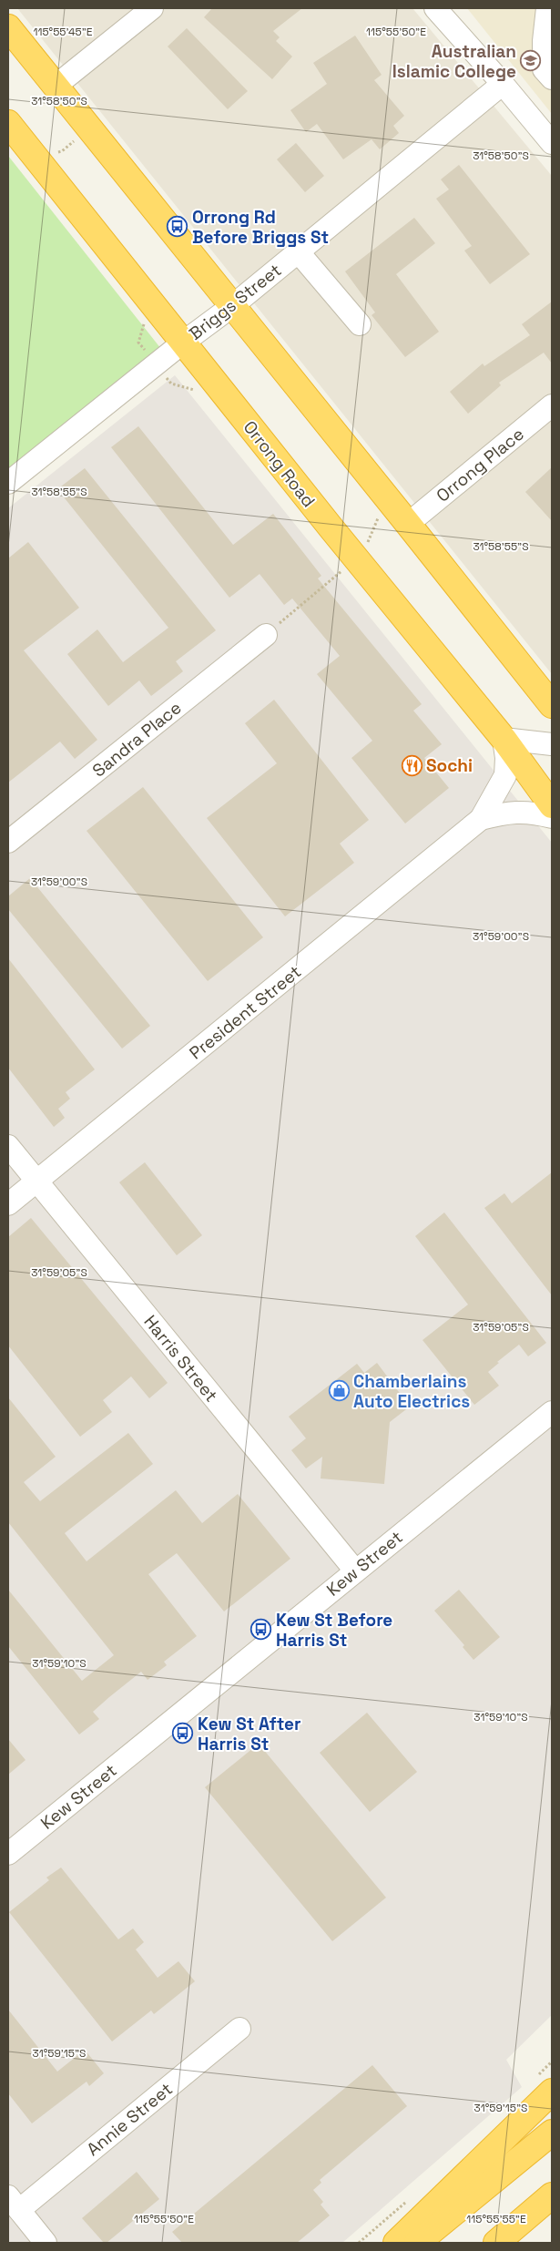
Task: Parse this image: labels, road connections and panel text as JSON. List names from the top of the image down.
{
  "streets": {
    "highway": ["Orrong Road"],
    "street": [
      "Briggs Street",
      "Orrong Place",
      "Sandra Place",
      "President Street",
      "Harris Street",
      "Kew Street",
      "Annie Street"
    ]
  },
  "crossings": [
    ["Briggs Street", "Orrong Road"],
    ["Orrong Road", "President Street"],
    ["President Street", "Harris Street"],
    ["Harris Street", "Kew Street"]
  ],
  "places": {
    "school or university": ["Australian Islamic College"],
    "bus stop": ["Orrong Rd Before Briggs St", "Kew St Before Harris St", "Kew St After Harris St"],
    "restaurant": ["Sochi"],
    "shop": ["Chamberlains Auto Electrics"]
  },
  "coordinates": [
    "115°55'45\"E",
    "115°55'50\"E",
    "31°58'50\"S",
    "31°58'55\"S",
    "31°59'00\"S",
    "31°59'05\"S",
    "31°59'10\"S",
    "31°59'15\"S",
    "115°55'55\"E"
  ]
}
